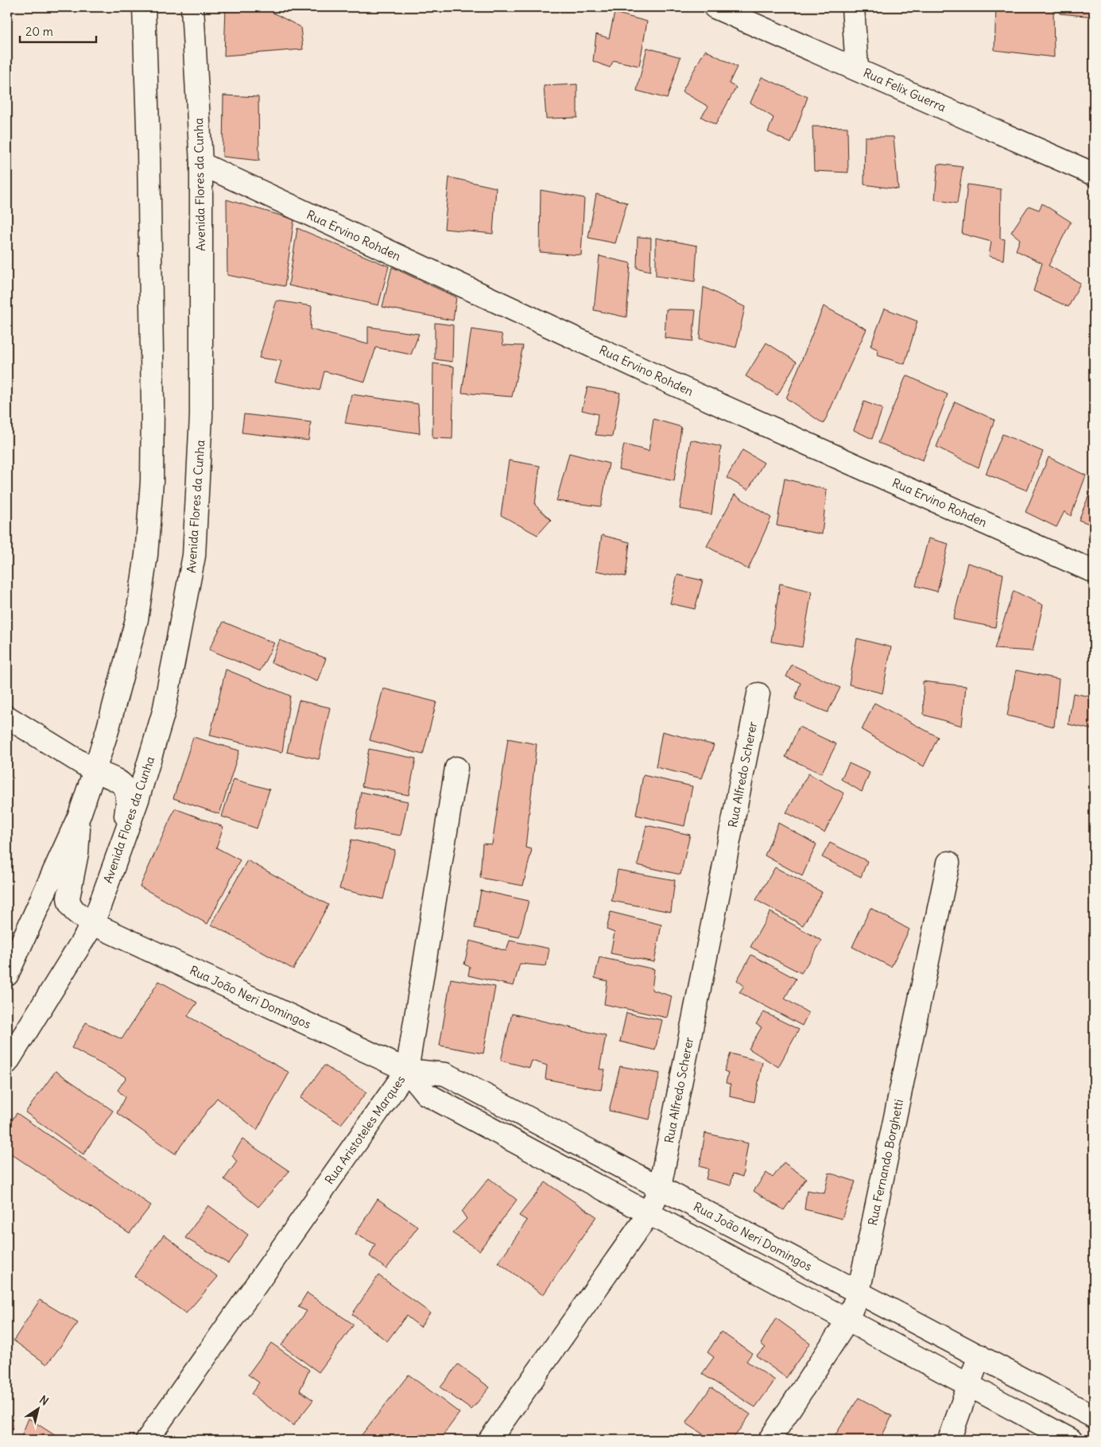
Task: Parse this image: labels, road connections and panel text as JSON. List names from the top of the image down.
{
  "streets": {
    "street": [
      "Rua Felix Guerra",
      "Avenida Flores da Cunha",
      "Rua Ervino Rohden",
      "Rua Alfredo Scherer",
      "Rua João Neri Domingos",
      "Rua Aristoteles Marques",
      "Rua Fernando Borghetti"
    ]
  },
  "crossings": [
    ["Avenida Flores da Cunha", "Rua Ervino Rohden"],
    ["Avenida Flores da Cunha", "Rua João Neri Domingos"],
    ["Rua Alfredo Scherer", "Rua João Neri Domingos"],
    ["Rua João Neri Domingos", "Rua Aristoteles Marques"],
    ["Rua João Neri Domingos", "Rua Fernando Borghetti"]
  ],
  "scale_bar": "20 m",
  "north": "top right"
}
